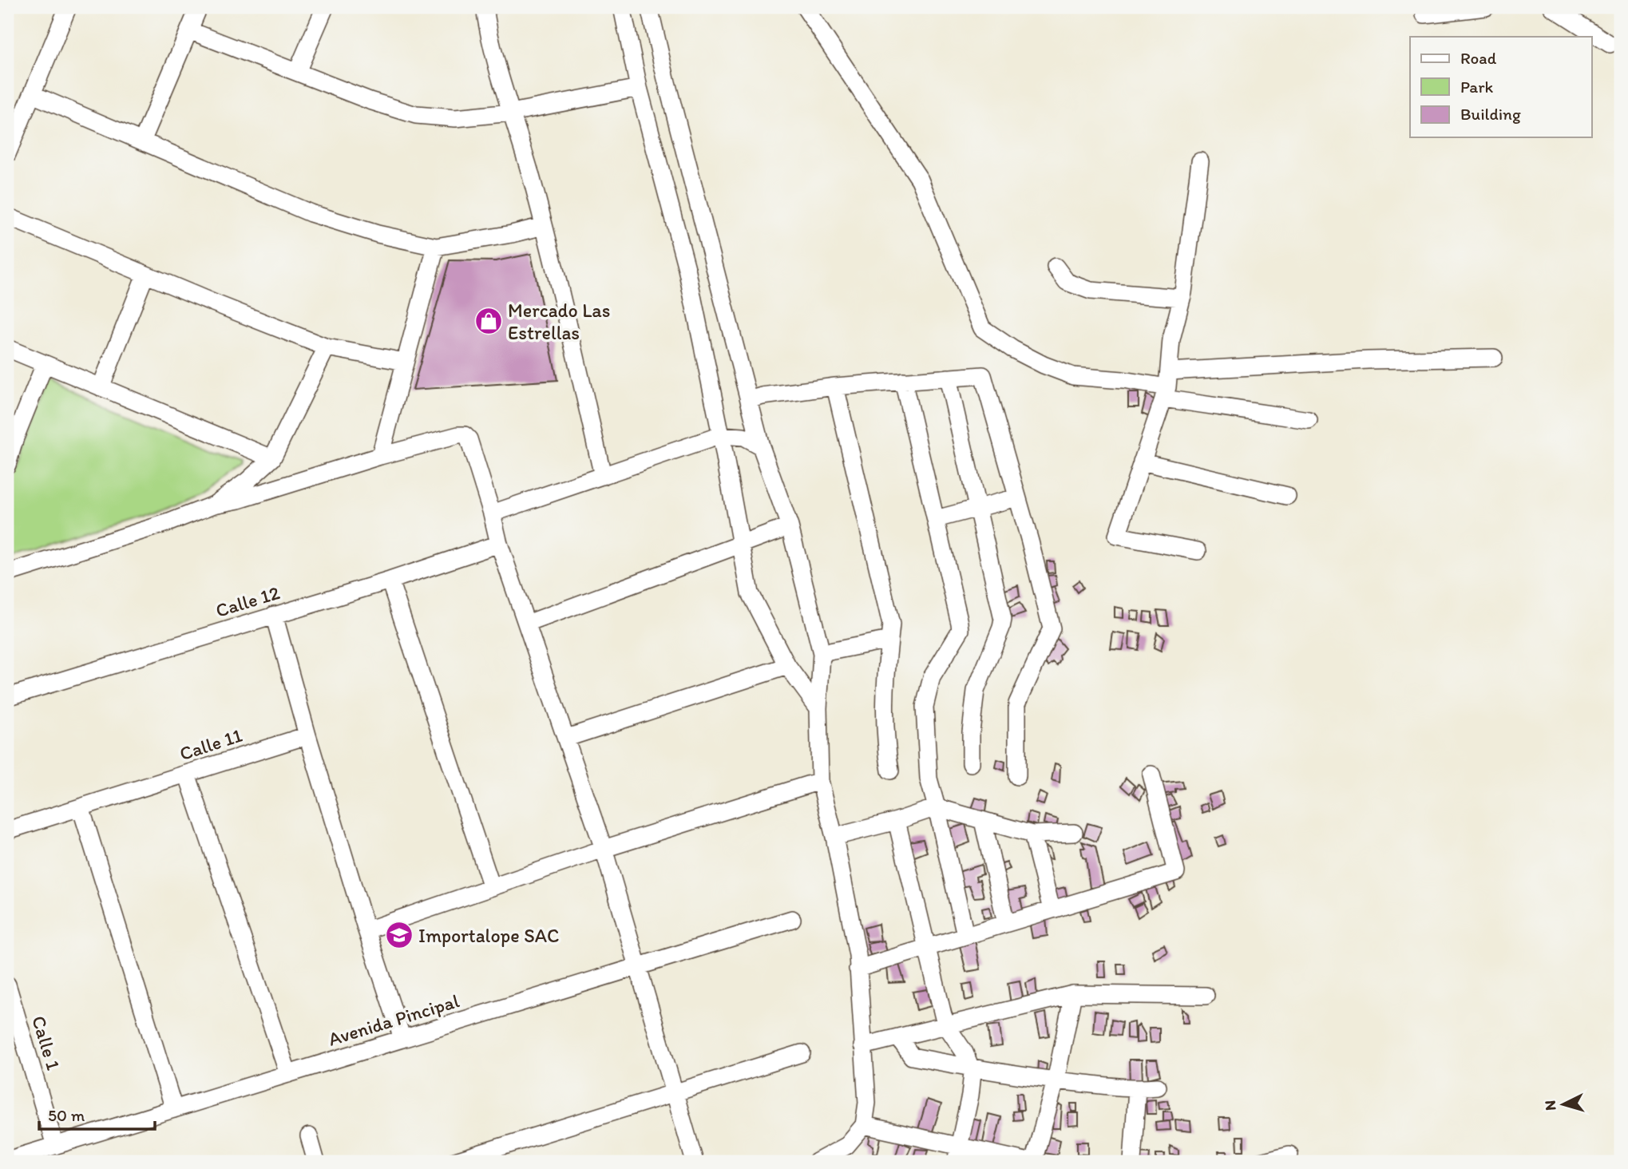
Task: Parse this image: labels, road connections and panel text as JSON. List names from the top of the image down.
{
  "streets": {
    "street": [
      "Calle 12",
      "Calle 11",
      "Avenida Pincipal",
      "Calle 1"
    ]
  },
  "crossings": [
    ["Avenida Pincipal", "Calle 1"]
  ],
  "places": {
    "shop": ["Mercado Las Estrellas"],
    "school or university": ["Importalope SAC"]
  },
  "legend": ["Road", "Park", "Building"],
  "scale_bar": "50 m",
  "north": "left"
}
